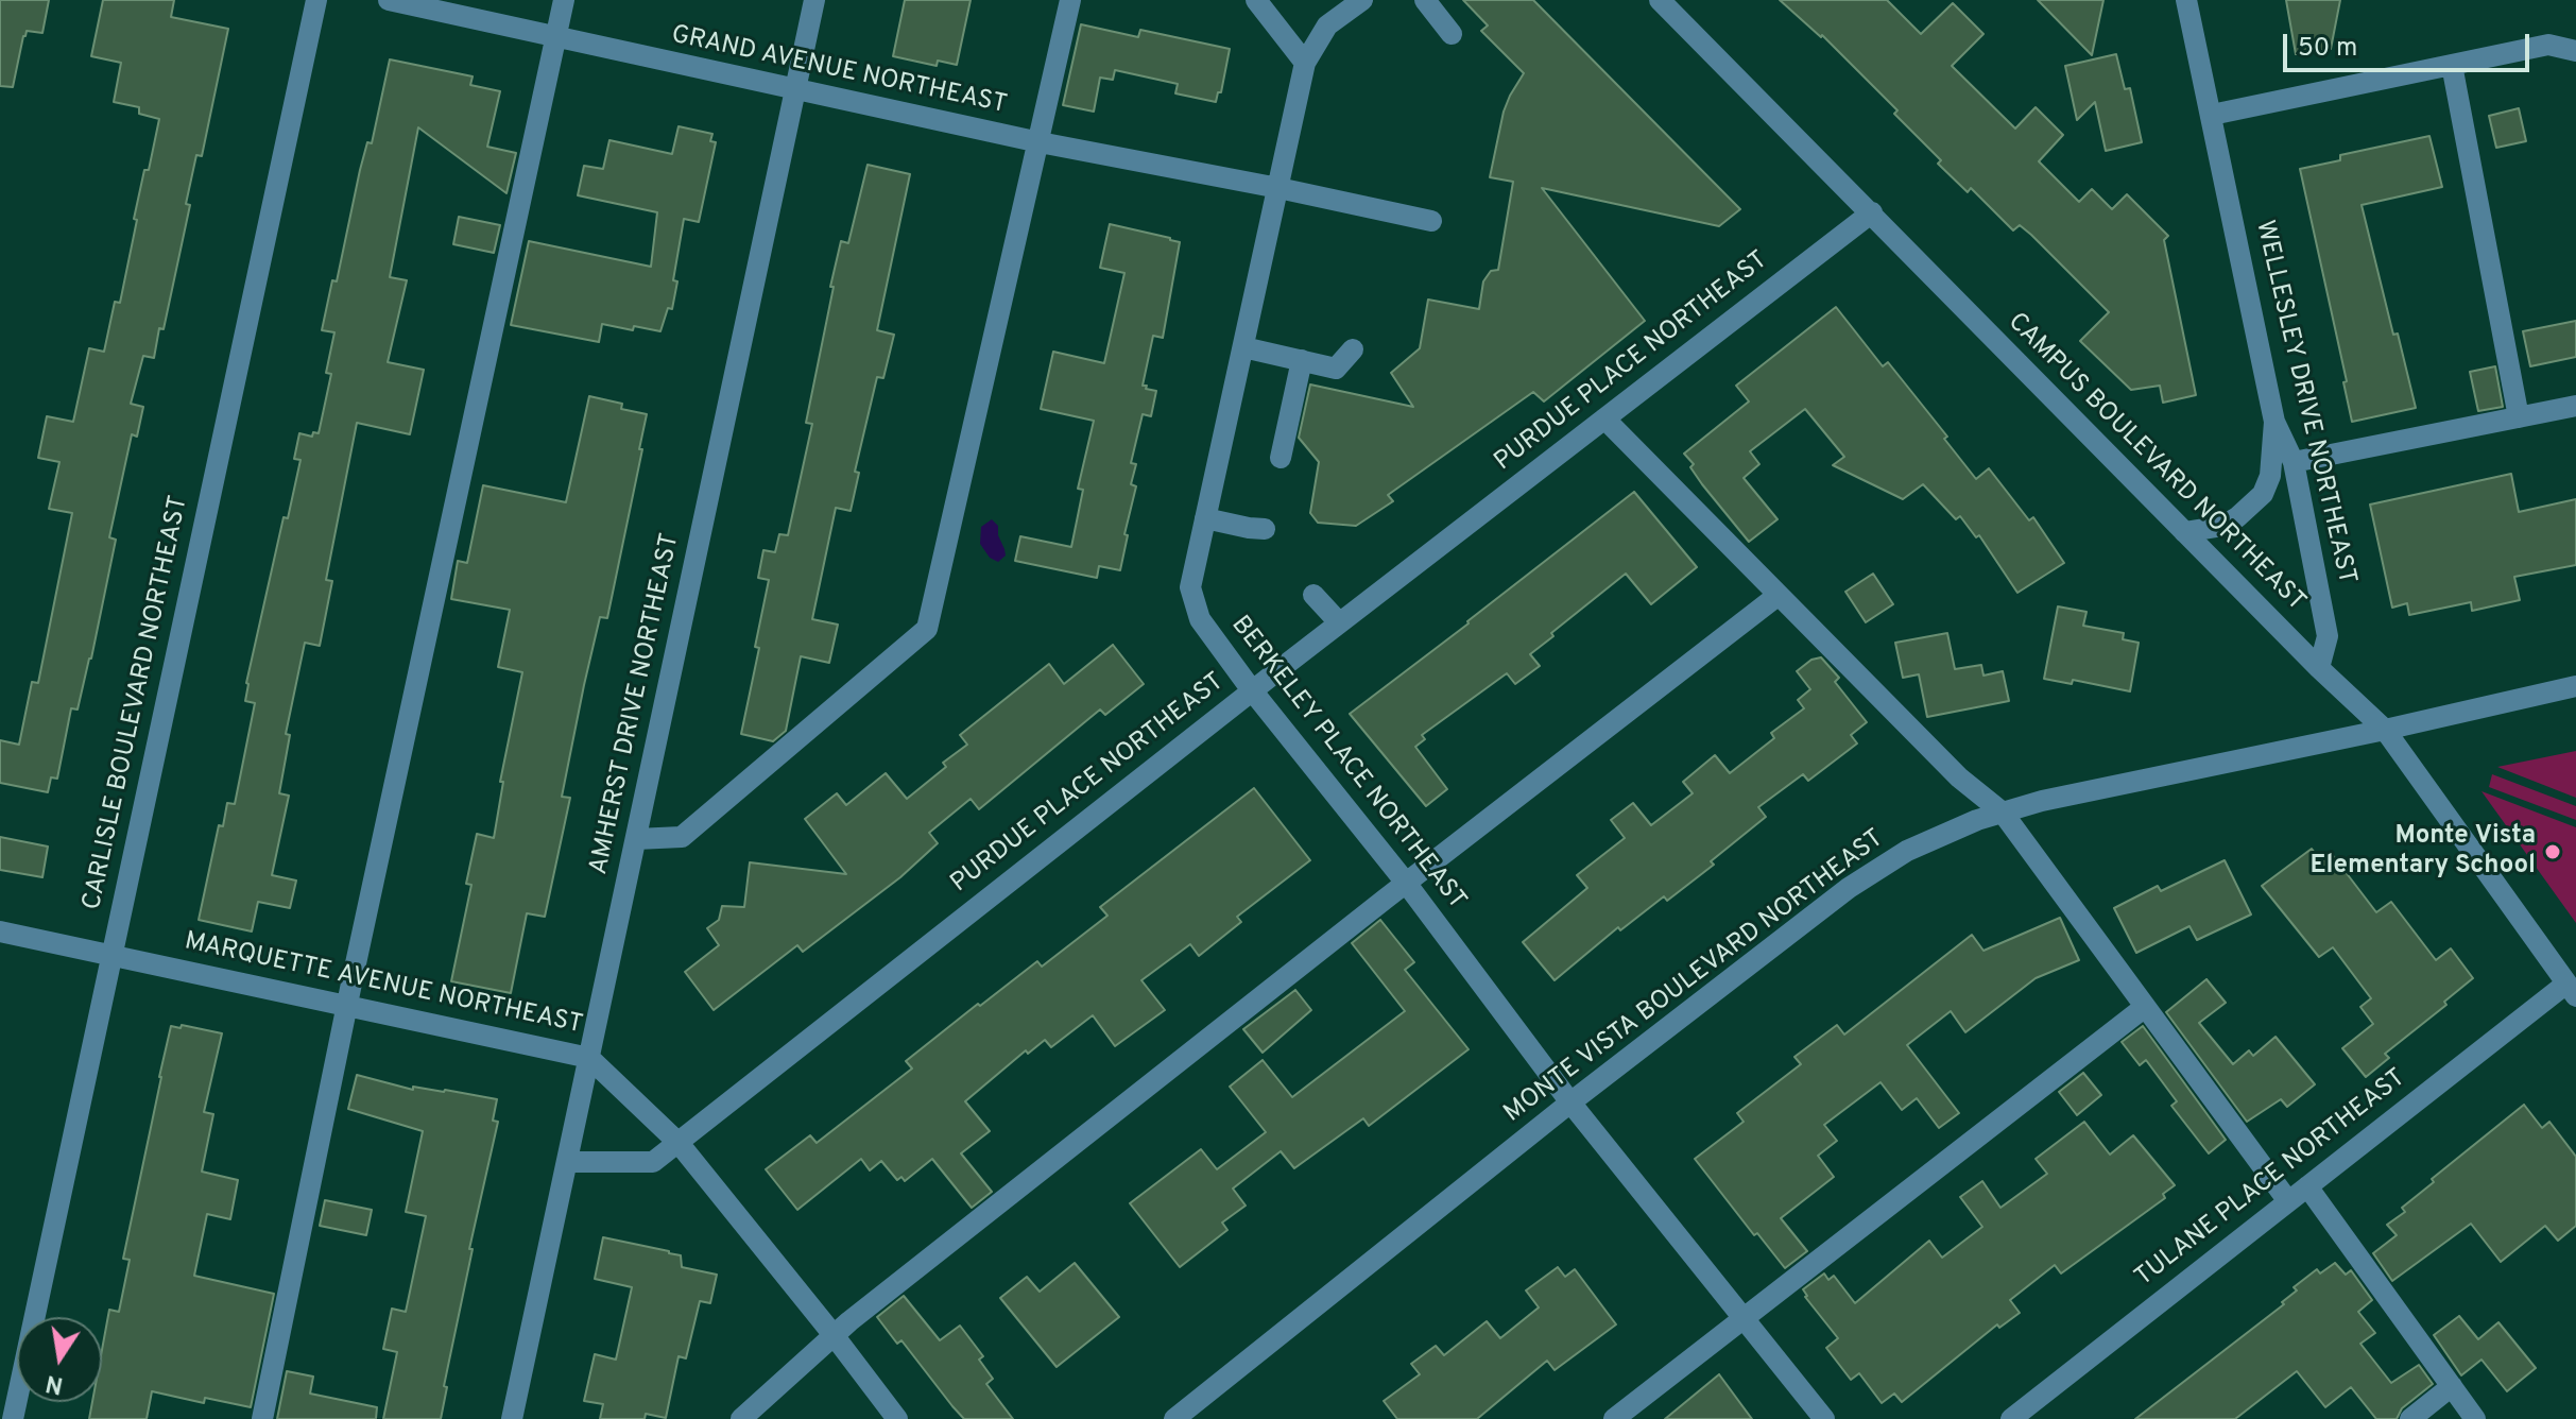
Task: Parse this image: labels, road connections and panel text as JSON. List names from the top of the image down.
{
  "streets": {
    "street": [
      "GRAND AVENUE NORTHEAST",
      "PURDUE PLACE NORTHEAST",
      "WELLESLEY DRIVE NORTHEAST",
      "CAMPUS BOULEVARD NORTHEAST",
      "CARLISLE BOULEVARD NORTHEAST",
      "AMHERST DRIVE NORTHEAST",
      "BERKELEY PLACE NORTHEAST",
      "MONTE VISTA BOULEVARD NORTHEAST",
      "MARQUETTE AVENUE NORTHEAST",
      "TULANE PLACE NORTHEAST"
    ]
  },
  "crossings": [
    ["GRAND AVENUE NORTHEAST", "AMHERST DRIVE NORTHEAST"],
    ["GRAND AVENUE NORTHEAST", "BERKELEY PLACE NORTHEAST"],
    ["PURDUE PLACE NORTHEAST", "CAMPUS BOULEVARD NORTHEAST"],
    ["PURDUE PLACE NORTHEAST", "AMHERST DRIVE NORTHEAST"],
    ["PURDUE PLACE NORTHEAST", "BERKELEY PLACE NORTHEAST"],
    ["PURDUE PLACE NORTHEAST", "MARQUETTE AVENUE NORTHEAST"],
    ["WELLESLEY DRIVE NORTHEAST", "CAMPUS BOULEVARD NORTHEAST"],
    ["CAMPUS BOULEVARD NORTHEAST", "MONTE VISTA BOULEVARD NORTHEAST"],
    ["CAMPUS BOULEVARD NORTHEAST", "TULANE PLACE NORTHEAST"],
    ["CARLISLE BOULEVARD NORTHEAST", "MARQUETTE AVENUE NORTHEAST"],
    ["AMHERST DRIVE NORTHEAST", "MARQUETTE AVENUE NORTHEAST"],
    ["BERKELEY PLACE NORTHEAST", "MONTE VISTA BOULEVARD NORTHEAST"]
  ],
  "places": ["Monte Vista Elementary School"],
  "scale_bar": "50 m",
  "north": "bottom"
}
